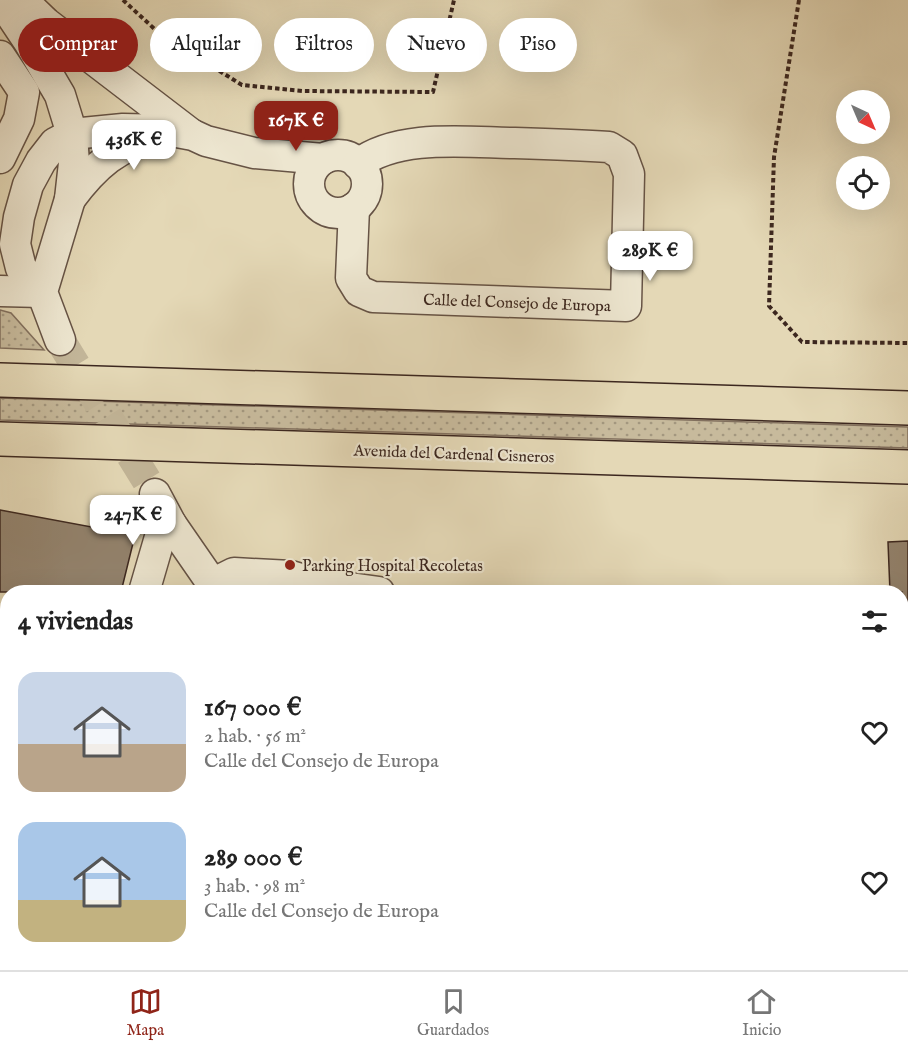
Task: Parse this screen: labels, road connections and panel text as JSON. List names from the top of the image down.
{
  "streets": {
    "highway": ["Avenida del Cardenal Cisneros"],
    "street": ["Calle del Consejo de Europa"]
  },
  "places": ["Parking Hospital Recoletas"],
  "north": "bottom right",
  "page": {
    "chip": [
      "Comprar",
      "Alquilar",
      "Filtros",
      "Nuevo",
      "Piso"
    ],
    "price": [
      "167K €",
      "436K €",
      "289K €",
      "247K €"
    ],
    "heading": "4 viviendas",
    "list": [
      {
        "name": "167 000 €",
        "note": "2 hab. · 56 m² · Calle del Consejo de Europa"
      },
      {
        "name": "289 000 €",
        "note": "3 hab. · 98 m² · Calle del Consejo de Europa"
      }
    ],
    "tabs": ["Mapa", "Guardados", "Inicio"]
  }
}
